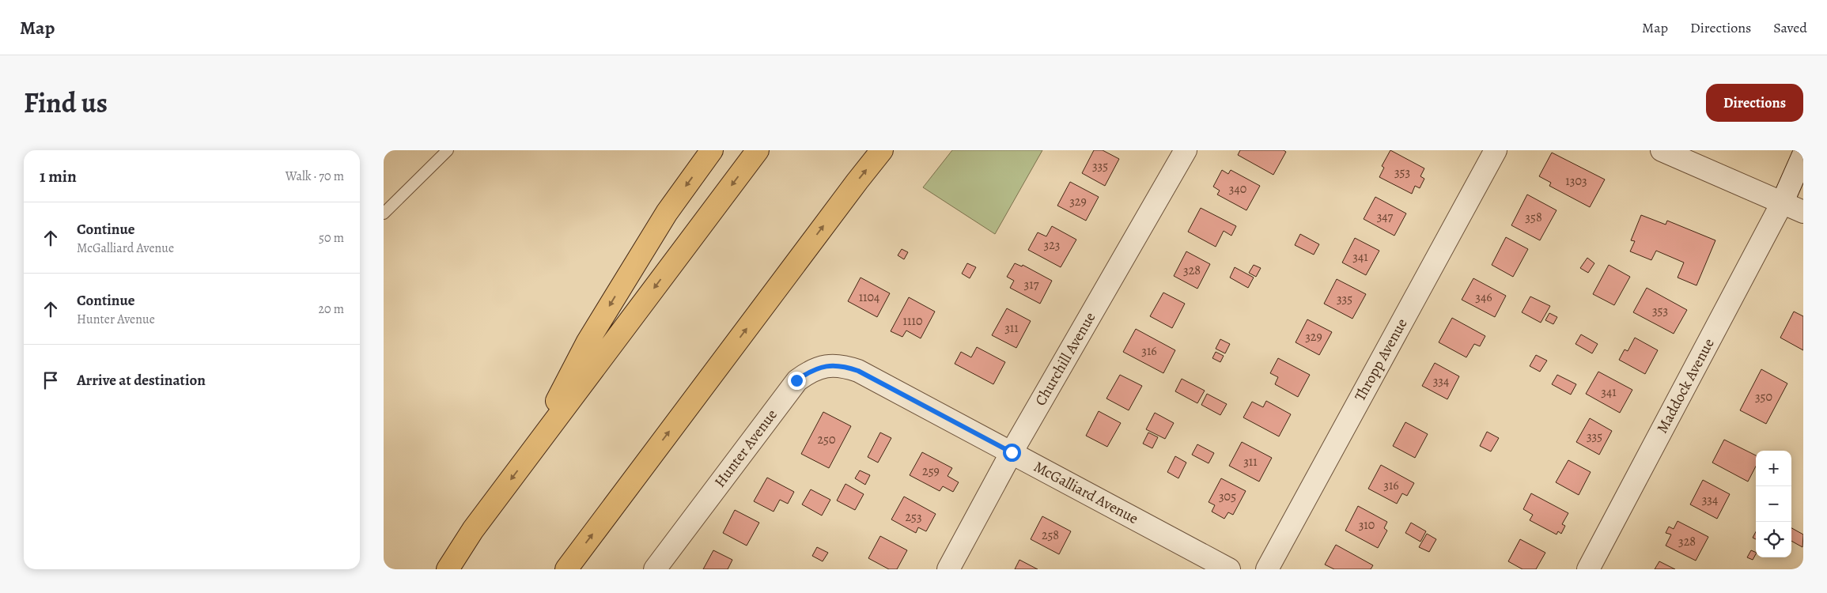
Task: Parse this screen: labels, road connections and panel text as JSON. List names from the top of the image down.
{
  "streets": {
    "street": [
      "Churchill Avenue",
      "Thropp Avenue",
      "Maddock Avenue",
      "Hunter Avenue",
      "McGalliard Avenue"
    ]
  },
  "crossings": [
    ["Churchill Avenue", "McGalliard Avenue"],
    ["Hunter Avenue", "McGalliard Avenue"]
  ],
  "house_numbers": [
    "335",
    "353",
    "1303",
    "340",
    "329",
    "347",
    "358",
    "323",
    "341",
    "328",
    "317",
    "1104",
    "346",
    "335",
    "353",
    "1110",
    "311",
    "329",
    "316",
    "334",
    "341",
    "350",
    "335",
    "250",
    "311",
    "259",
    "316",
    "305",
    "334",
    "253",
    "310",
    "258",
    "328"
  ],
  "page": {
    "header": "Map",
    "nav": ["Map", "Directions", "Saved"],
    "title": "Find us",
    "buttons": "Directions",
    "heading": ["1 min", "Walk · 70 m"],
    "list": [
      ["Continue", "McGalliard Avenue", "50 m"],
      ["Continue", "Hunter Avenue", "20 m"],
      "Arrive at destination"
    ],
    "map_buttons": ["+", "−"]
  }
}
